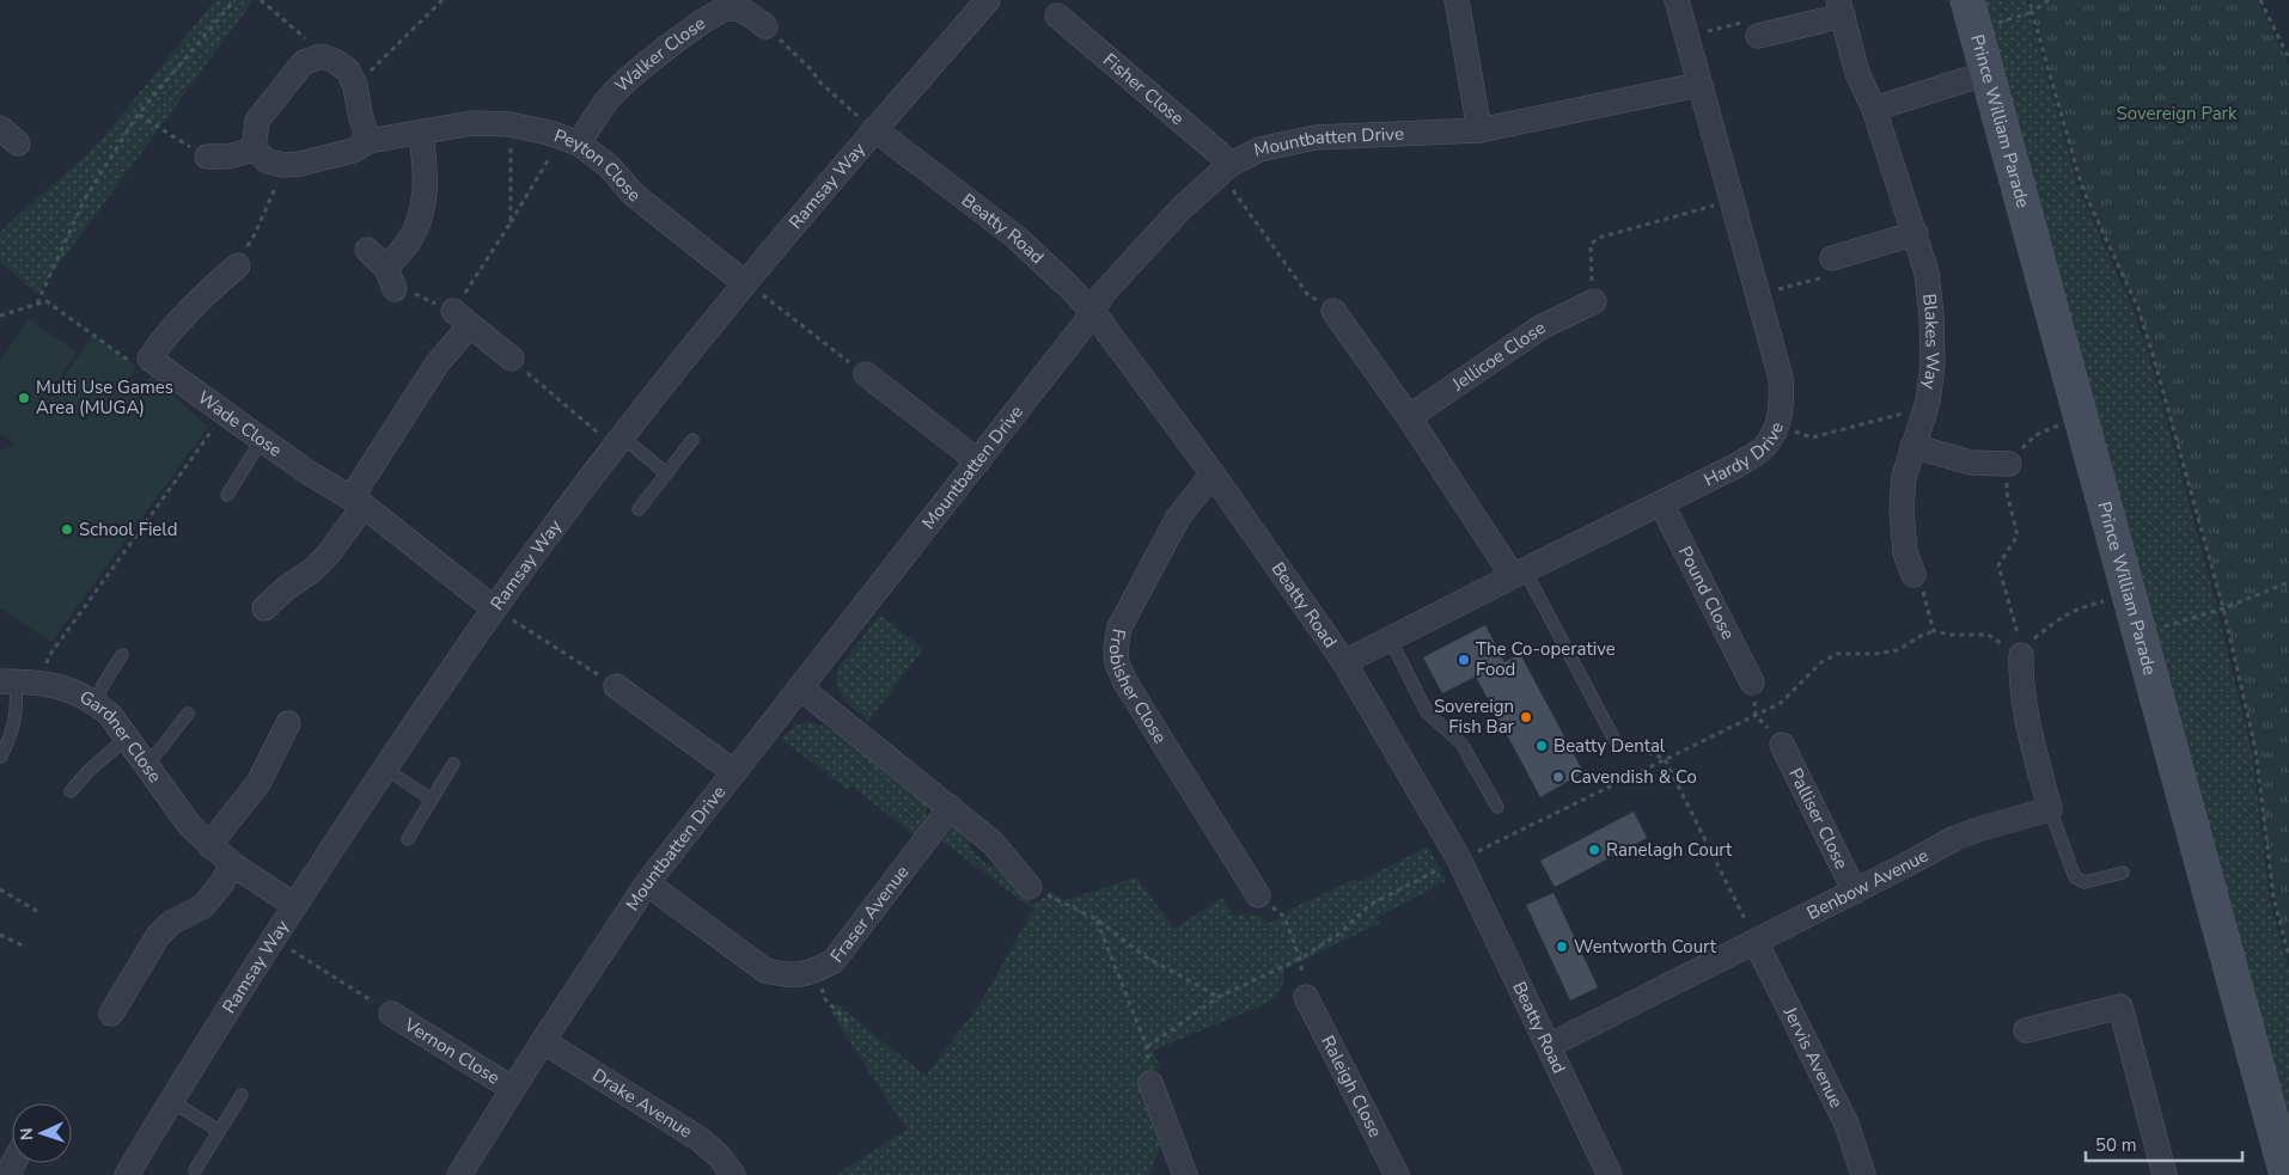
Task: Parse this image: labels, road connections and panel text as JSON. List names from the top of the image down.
{
  "streets": {
    "street": [
      "Walker Close",
      "Fisher Close",
      "Prince William Parade",
      "Mountbatten Drive",
      "Peyton Close",
      "Ramsay Way",
      "Beatty Road",
      "Blakes Way",
      "Jellicoe Close",
      "Wade Close",
      "Hardy Drive",
      "Pound Close",
      "Frobisher Close",
      "Gardner Close",
      "Palliser Close",
      "Benbow Avenue",
      "Fraser Avenue",
      "Vernon Close",
      "Jervis Avenue",
      "Raleigh Close",
      "Drake Avenue"
    ]
  },
  "crossings": [
    ["Walker Close", "Peyton Close"],
    ["Fisher Close", "Mountbatten Drive"],
    ["Mountbatten Drive", "Beatty Road"],
    ["Mountbatten Drive", "Hardy Drive"],
    ["Mountbatten Drive", "Fraser Avenue"],
    ["Mountbatten Drive", "Vernon Close"],
    ["Mountbatten Drive", "Drake Avenue"],
    ["Peyton Close", "Ramsay Way"],
    ["Ramsay Way", "Beatty Road"],
    ["Ramsay Way", "Wade Close"],
    ["Ramsay Way", "Gardner Close"],
    ["Beatty Road", "Hardy Drive"],
    ["Beatty Road", "Frobisher Close"],
    ["Beatty Road", "Benbow Avenue"],
    ["Hardy Drive", "Pound Close"],
    ["Palliser Close", "Benbow Avenue"],
    ["Benbow Avenue", "Jervis Avenue"]
  ],
  "parks": ["Sovereign Park"],
  "places": [
    "Multi Use Games Area (MUGA)",
    "School Field",
    "The Co-operative Food",
    "Sovereign Fish Bar",
    "Beatty Dental",
    "Cavendish & Co",
    "Ranelagh Court",
    "Wentworth Court"
  ],
  "scale_bar": "50 m",
  "north": "left"
}
